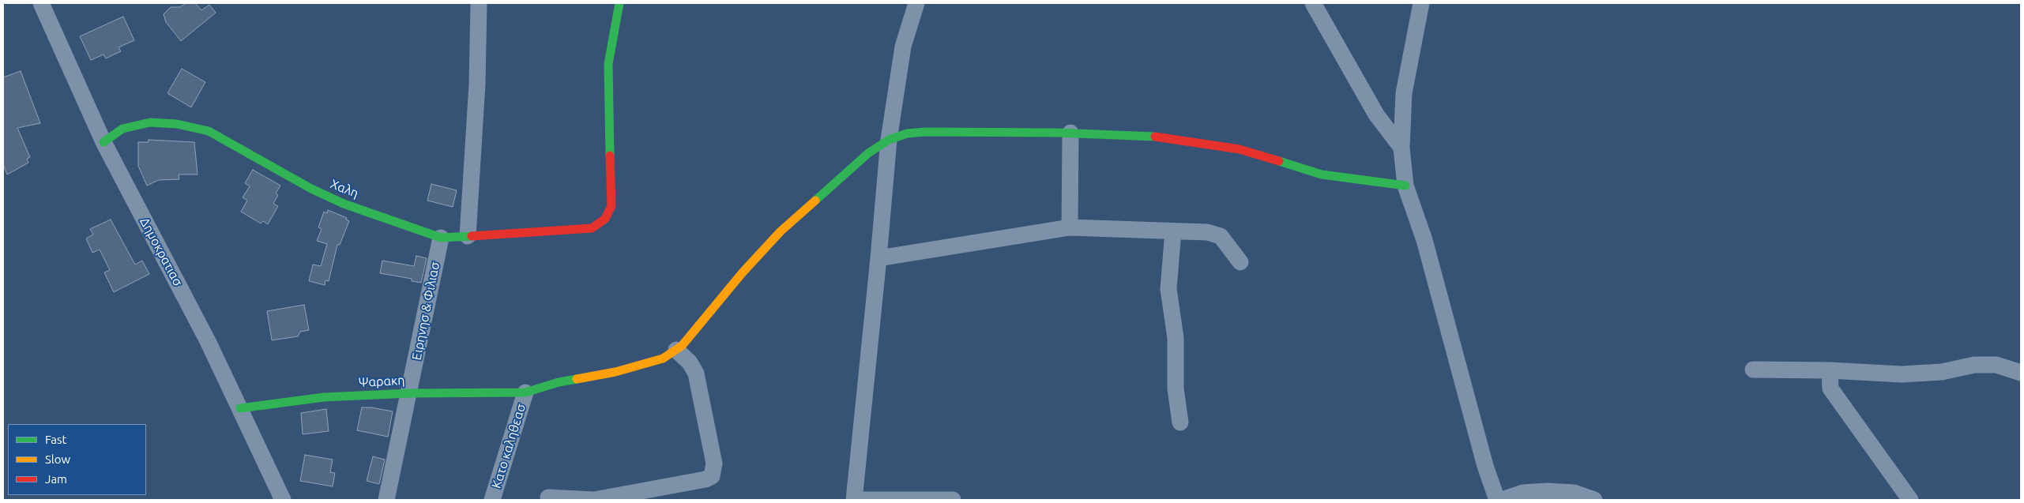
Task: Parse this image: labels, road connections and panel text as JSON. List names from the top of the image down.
{
  "streets": {
    "street": [
      "Χαλη",
      "Δημοκρατιασ",
      "Ειρηνησ & Φιλιασ",
      "Ψαρακη",
      "Κατο καληθεασ"
    ]
  },
  "crossings": [
    ["Χαλη", "Δημοκρατιασ"],
    ["Χαλη", "Ειρηνησ & Φιλιασ"],
    ["Δημοκρατιασ", "Ψαρακη"],
    ["Ειρηνησ & Φιλιασ", "Ψαρακη"],
    ["Ψαρακη", "Κατο καληθεασ"]
  ],
  "legend": ["Fast", "Slow", "Jam"]
}
